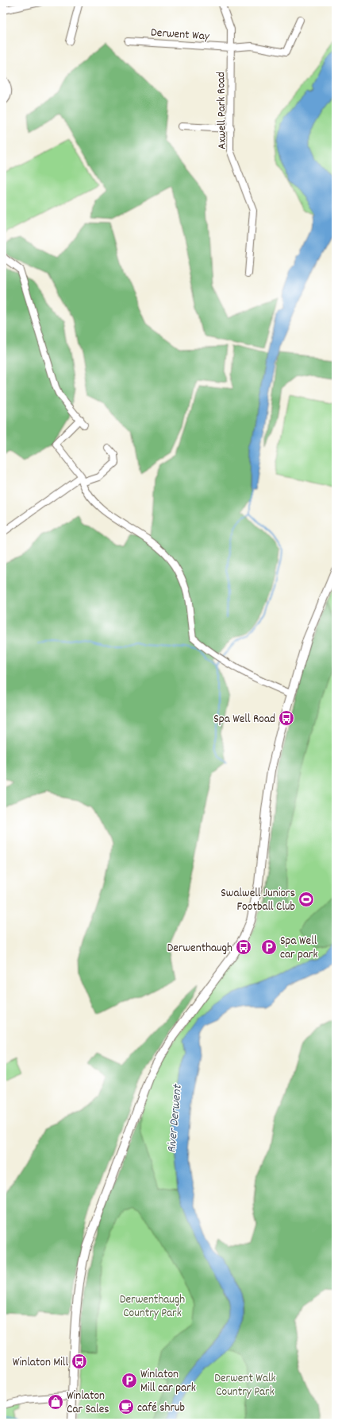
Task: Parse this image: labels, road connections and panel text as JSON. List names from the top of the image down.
{
  "streets": {
    "street": ["Derwent Way", "Axwell Park Road"]
  },
  "crossings": [
    ["Derwent Way", "Axwell Park Road"]
  ],
  "water": ["River Derwent"],
  "parks": ["Derwenthaugh Country Park", "Derwent Walk Country Park"],
  "places": {
    "bus stop": ["Spa Well Road", "Derwenthaugh", "Winlaton Mill"],
    "sports": ["Swalwell Juniors Football Club"],
    "parking": ["Spa Well car park", "Winlaton Mill car park"],
    "shop": ["Winlaton Car Sales"],
    "cafe": ["café shrub"]
  }
}
